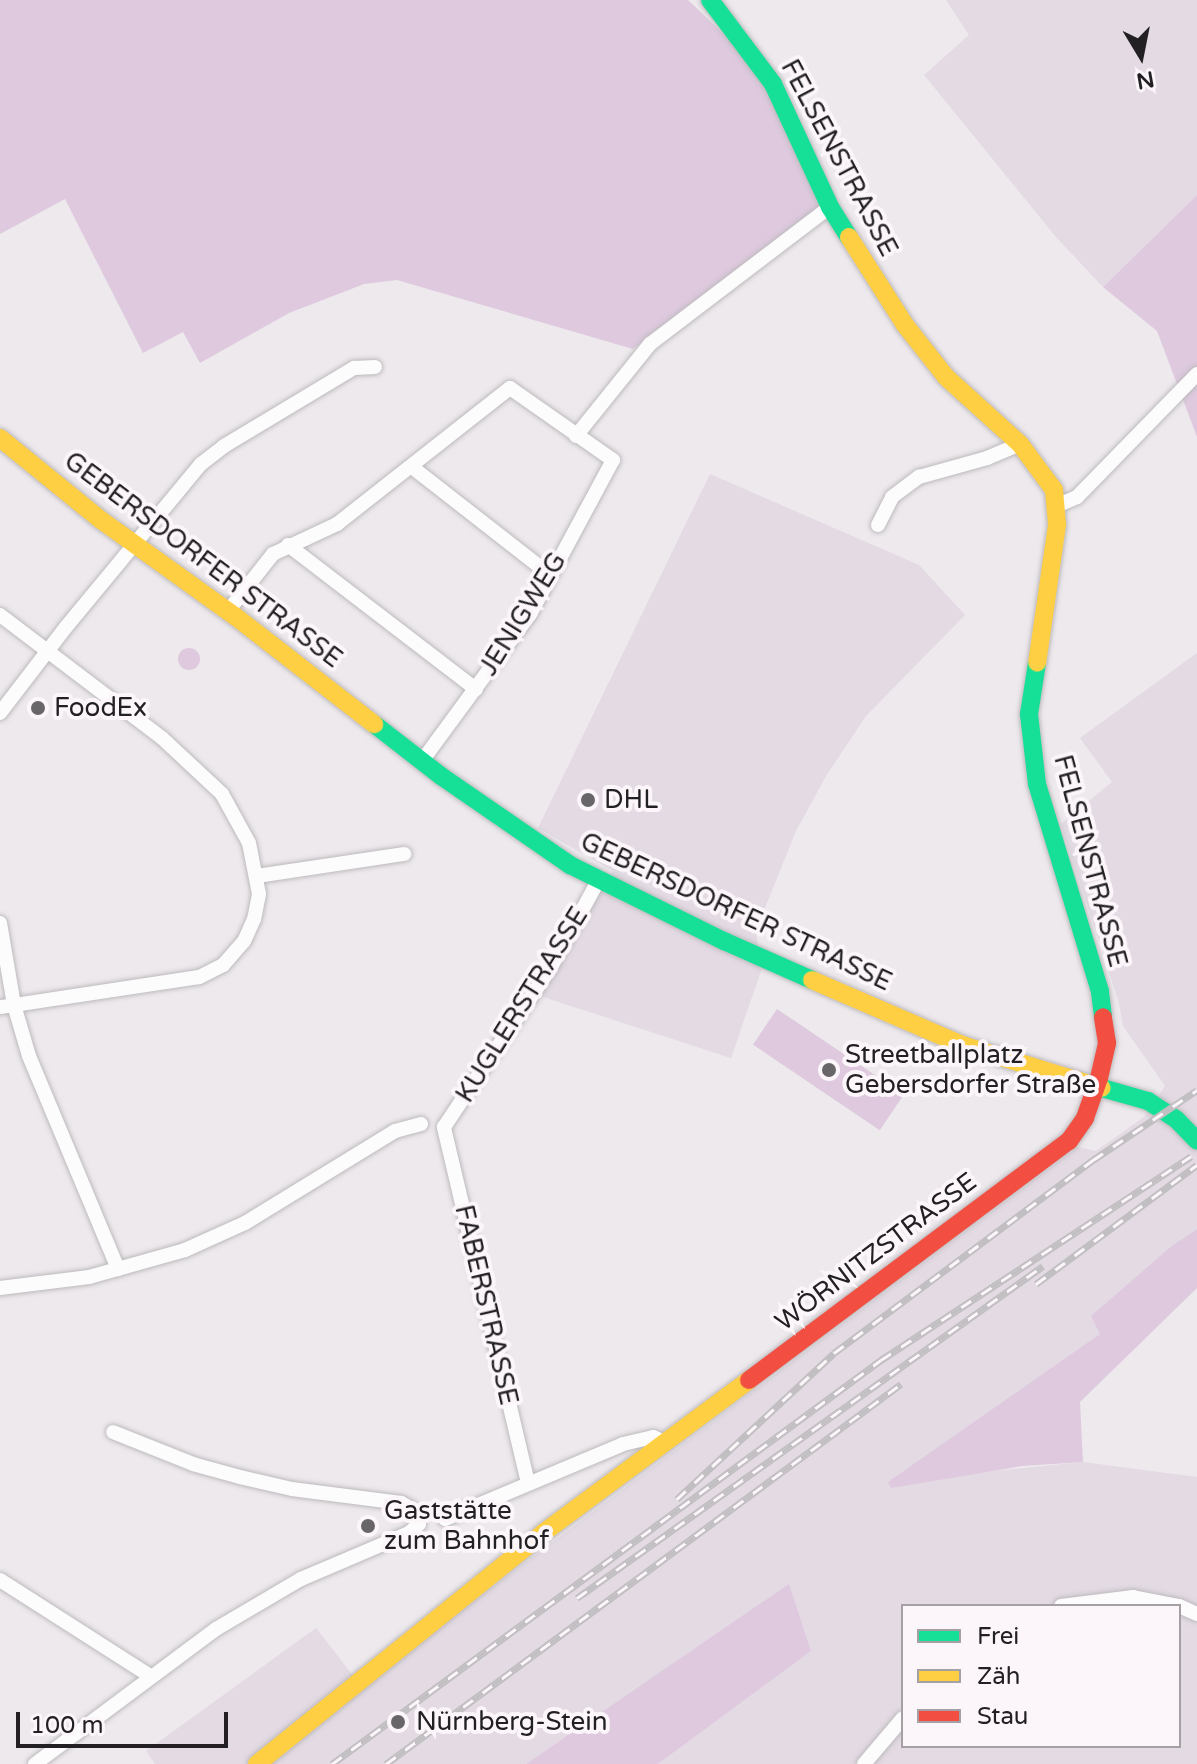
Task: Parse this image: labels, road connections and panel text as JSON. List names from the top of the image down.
{
  "streets": {
    "street": [
      "FELSENSTRASSE",
      "GEBERSDORFER STRASSE",
      "JENIGWEG",
      "KUGLERSTRASSE",
      "WÖRNITZSTRASSE",
      "FABERSTRASSE"
    ]
  },
  "crossings": [
    ["FELSENSTRASSE", "GEBERSDORFER STRASSE"],
    ["FELSENSTRASSE", "WÖRNITZSTRASSE"],
    ["GEBERSDORFER STRASSE", "JENIGWEG"],
    ["GEBERSDORFER STRASSE", "KUGLERSTRASSE"],
    ["GEBERSDORFER STRASSE", "WÖRNITZSTRASSE"],
    ["KUGLERSTRASSE", "FABERSTRASSE"]
  ],
  "places": [
    "FoodEx",
    "DHL",
    "Streetballplatz Gebersdorfer Straße",
    "Gaststätte zum Bahnhof",
    "Nürnberg-Stein"
  ],
  "legend": ["Frei", "Zäh", "Stau"],
  "scale_bar": "100 m",
  "north": "bottom"
}
